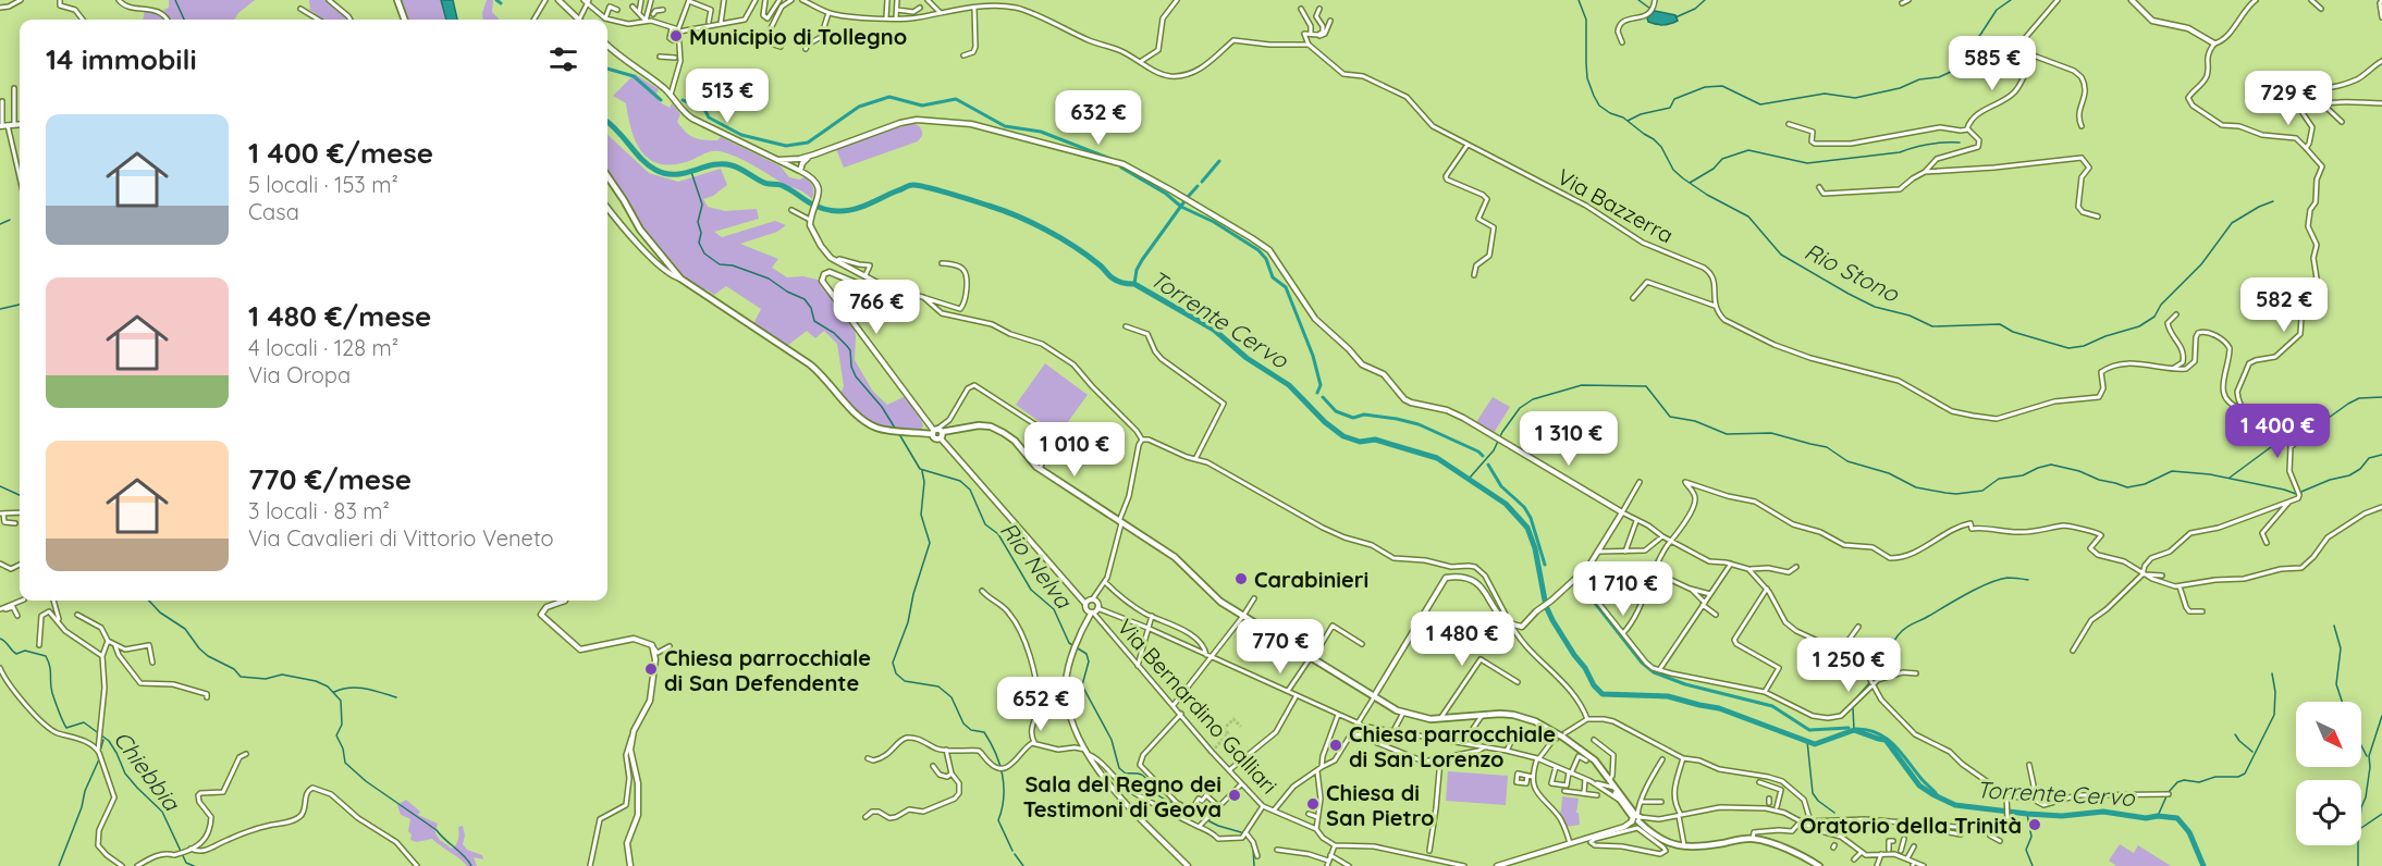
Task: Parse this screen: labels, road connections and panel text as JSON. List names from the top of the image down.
{
  "streets": {
    "street": ["Via Bazzerra", "Via Bernardino Galliari"]
  },
  "water": [
    "Rio Stono",
    "Torrente Cervo",
    "Rio Nelva",
    "Chiebbia"
  ],
  "places": [
    "Municipio di Tollegno",
    "Carabinieri",
    "Chiesa parrocchiale di San Defendente",
    "Chiesa parrocchiale di San Lorenzo",
    "Sala del Regno dei Testimoni di Geova",
    "Chiesa di San Pietro",
    "Oratorio della Trinità"
  ],
  "north": "bottom right",
  "page": {
    "heading": "14 immobili",
    "price": [
      "585 €",
      "513 €",
      "729 €",
      "632 €",
      "582 €",
      "766 €",
      "1 400 €",
      "1 310 €",
      "1 010 €",
      "1 710 €",
      "1 480 €",
      "770 €",
      "1 250 €",
      "652 €"
    ],
    "list": [
      {
        "name": "1 400 €/mese",
        "note": "5 locali · 153 m² · Casa"
      },
      {
        "name": "1 480 €/mese",
        "note": "4 locali · 128 m² · Via Oropa"
      },
      {
        "name": "770 €/mese",
        "note": "3 locali · 83 m² · Via Cavalieri di Vittorio Veneto"
      }
    ]
  }
}
